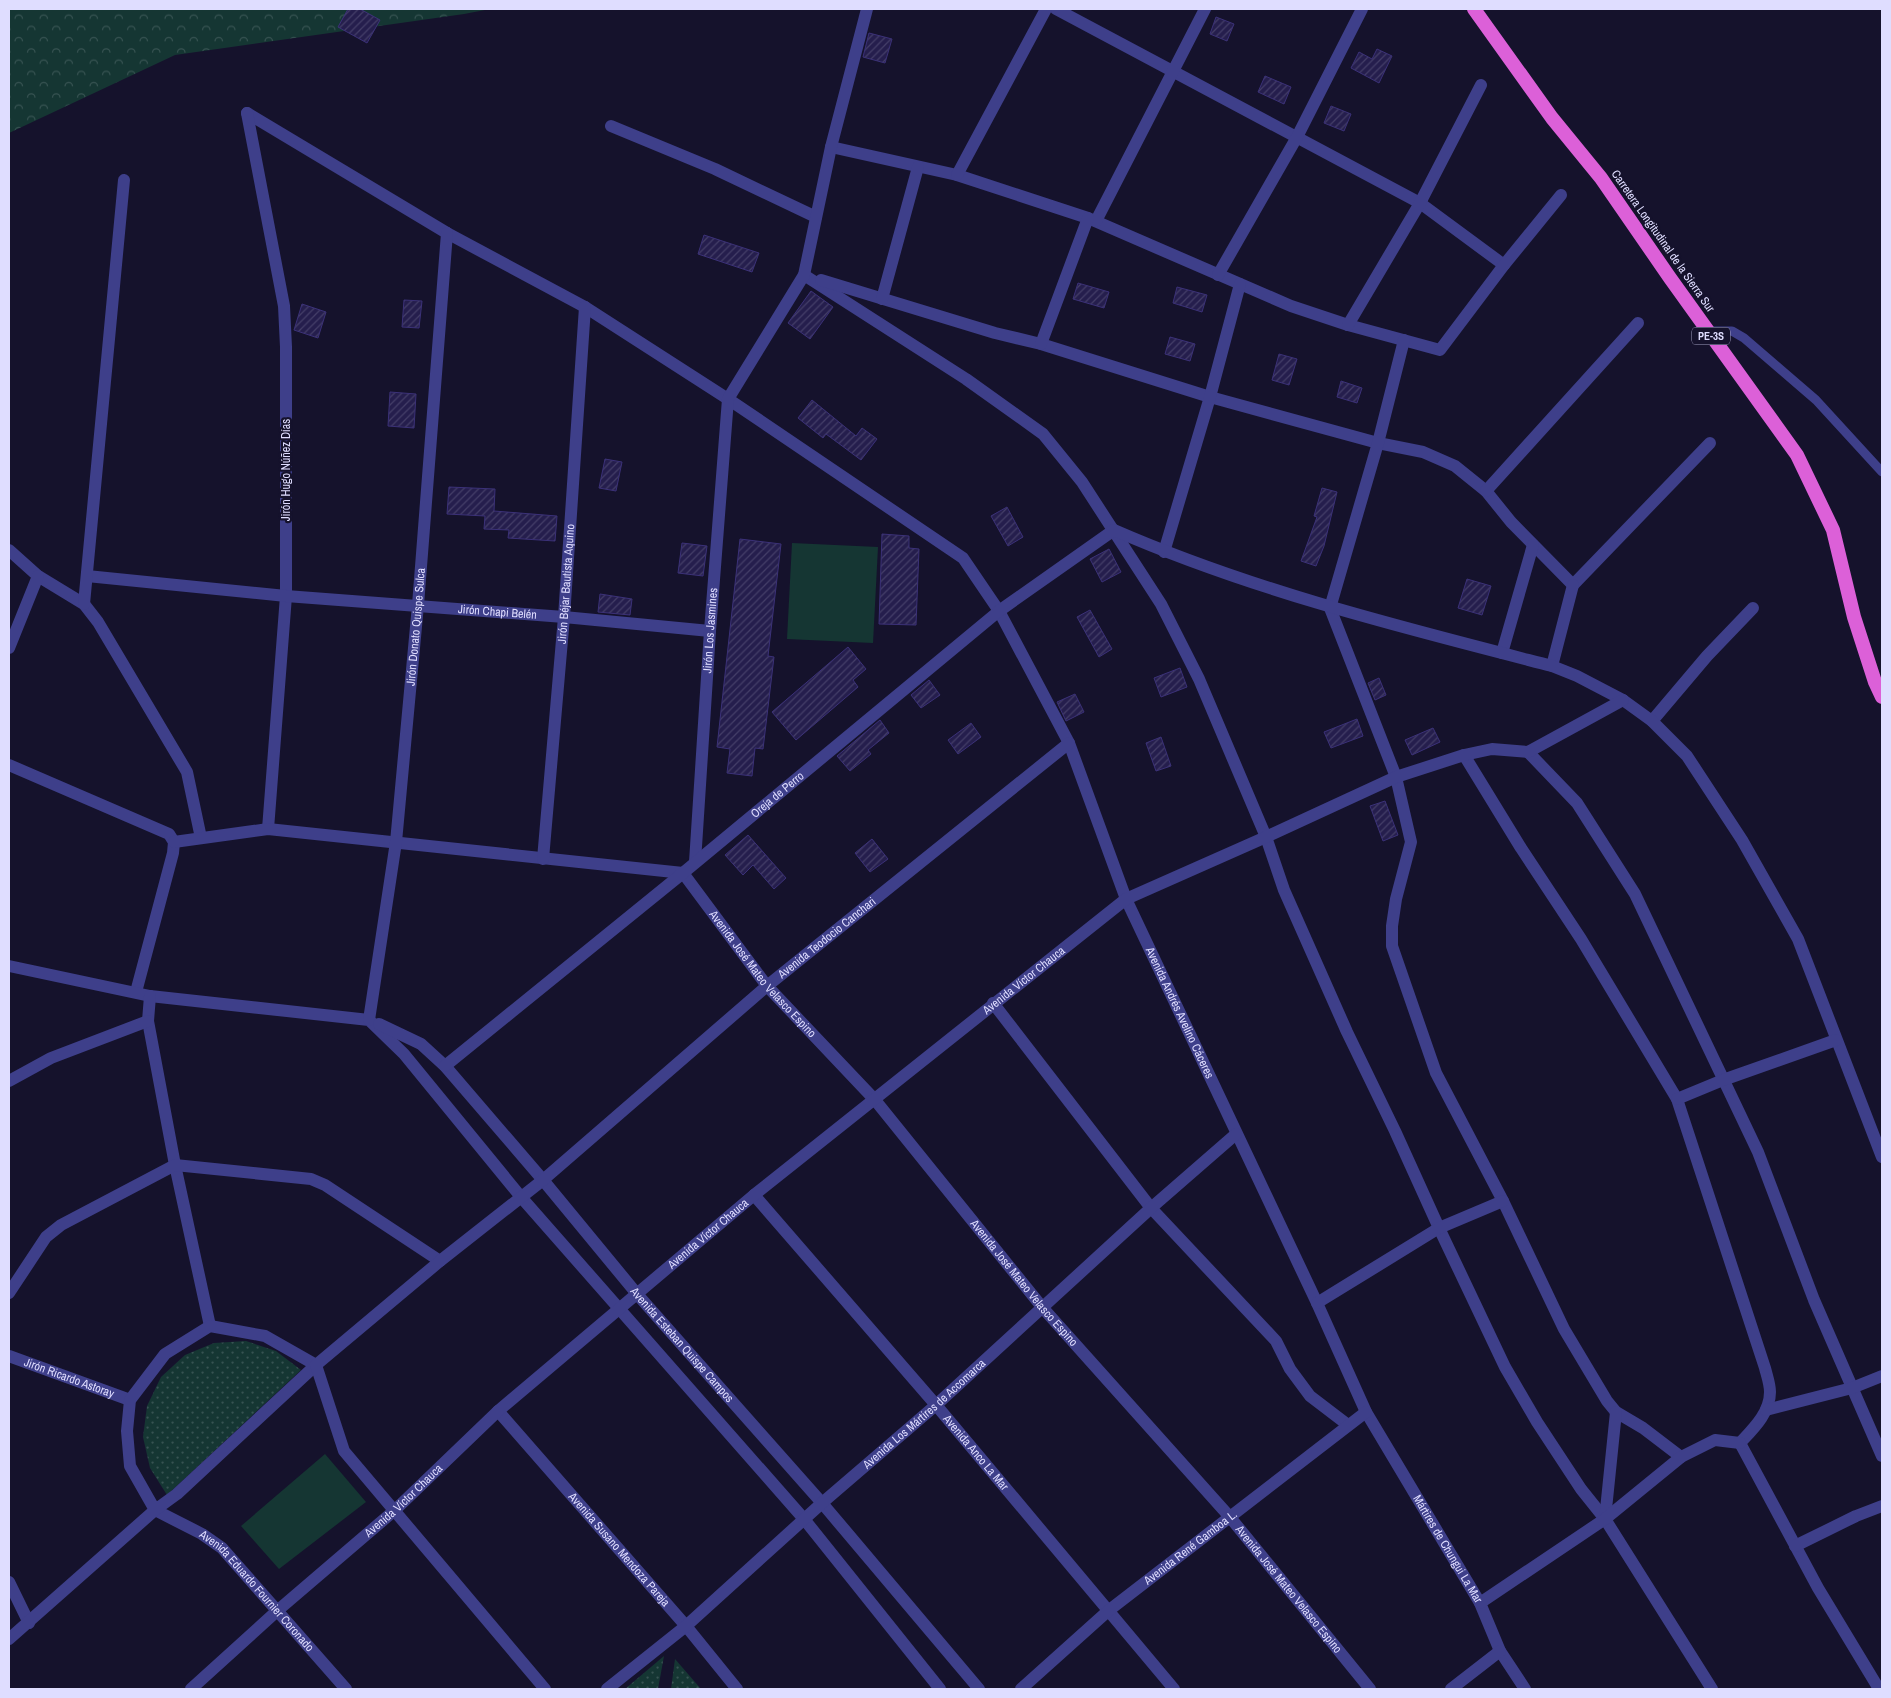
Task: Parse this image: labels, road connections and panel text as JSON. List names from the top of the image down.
{
  "streets": {
    "highway": ["Carretera Longitudinal de la Sierra Sur", "PE-3S"],
    "street": [
      "Jirón Hugo Núñez Días",
      "Jirón Béjar Bautista Aquino",
      "Jirón Chapi Belén",
      "Jirón Donato Quispe Sulca",
      "Jirón Los Jasmines",
      "Oreja de Perro",
      "Avenida Teodocio Canchari",
      "Avenida José Mateo Velasco Espino",
      "Avenida Víctor Chauca",
      "Avenida Andrés Avelino Cáceres",
      "Avenida Esteban Quispe Campos",
      "Jirón Ricardo Astoray",
      "Avenida Los Mártires de Accomarca",
      "Avenida Anco La Mar",
      "Avenida René Gamboa L.",
      "Avenida Susano Mendoza Pareja",
      "Mártires de Chungui La Mar",
      "Avenida Eduardo Fournier Coronado"
    ]
  },
  "crossings": [
    ["Jirón Hugo Núñez Días", "Jirón Chapi Belén"],
    ["Jirón Hugo Núñez Días", "Avenida Andrés Avelino Cáceres"],
    ["Jirón Béjar Bautista Aquino", "Jirón Chapi Belén"],
    ["Jirón Béjar Bautista Aquino", "Avenida Andrés Avelino Cáceres"],
    ["Jirón Chapi Belén", "Jirón Donato Quispe Sulca"],
    ["Jirón Chapi Belén", "Jirón Los Jasmines"],
    ["Jirón Donato Quispe Sulca", "Avenida Andrés Avelino Cáceres"],
    ["Jirón Donato Quispe Sulca", "Avenida Esteban Quispe Campos"],
    ["Jirón Los Jasmines", "Oreja de Perro"],
    ["Jirón Los Jasmines", "Avenida Andrés Avelino Cáceres"],
    ["Oreja de Perro", "Avenida José Mateo Velasco Espino"],
    ["Oreja de Perro", "Avenida Andrés Avelino Cáceres"],
    ["Oreja de Perro", "Avenida Esteban Quispe Campos"],
    ["Avenida Teodocio Canchari", "Avenida José Mateo Velasco Espino"],
    ["Avenida Teodocio Canchari", "Avenida Andrés Avelino Cáceres"],
    ["Avenida Teodocio Canchari", "Avenida Esteban Quispe Campos"],
    ["Avenida Teodocio Canchari", "Avenida Eduardo Fournier Coronado"],
    ["Avenida José Mateo Velasco Espino", "Avenida Víctor Chauca"],
    ["Avenida José Mateo Velasco Espino", "Avenida Los Mártires de Accomarca"],
    ["Avenida José Mateo Velasco Espino", "Avenida René Gamboa L."],
    ["Avenida Víctor Chauca", "Avenida Andrés Avelino Cáceres"],
    ["Avenida Víctor Chauca", "Avenida Esteban Quispe Campos"],
    ["Avenida Víctor Chauca", "Avenida Anco La Mar"],
    ["Avenida Víctor Chauca", "Avenida Susano Mendoza Pareja"],
    ["Avenida Víctor Chauca", "Avenida Eduardo Fournier Coronado"],
    ["Avenida Andrés Avelino Cáceres", "Avenida Los Mártires de Accomarca"],
    ["Avenida Andrés Avelino Cáceres", "Avenida René Gamboa L."],
    ["Avenida Andrés Avelino Cáceres", "Mártires de Chungui La Mar"],
    ["Avenida Esteban Quispe Campos", "Avenida Los Mártires de Accomarca"],
    ["Avenida Los Mártires de Accomarca", "Avenida Anco La Mar"],
    ["Avenida Los Mártires de Accomarca", "Avenida Susano Mendoza Pareja"],
    ["Avenida Anco La Mar", "Avenida René Gamboa L."],
    ["Avenida René Gamboa L.", "Mártires de Chungui La Mar"]
  ]
}
